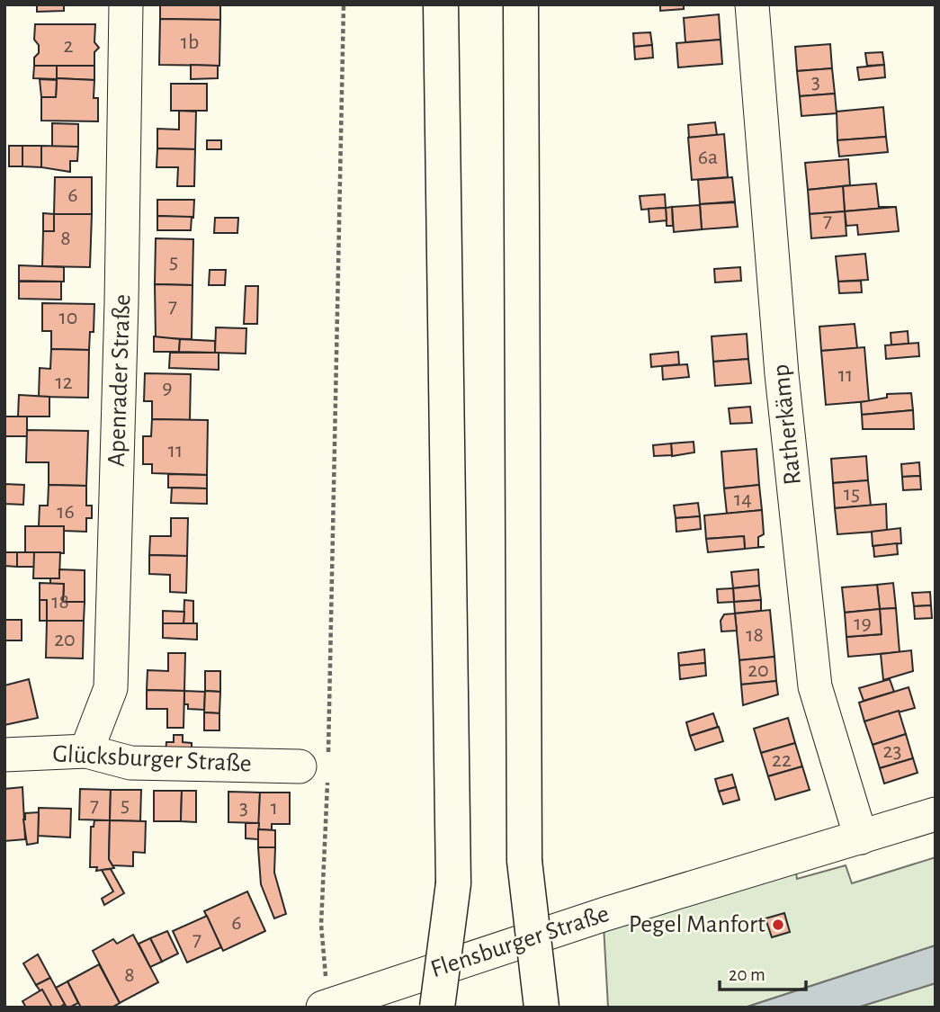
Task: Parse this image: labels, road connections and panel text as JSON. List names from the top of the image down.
{
  "streets": {
    "street": [
      "Apenrader Straße",
      "Ratherkämp",
      "Glücksburger Straße",
      "Flensburger Straße"
    ]
  },
  "crossings": [
    ["Apenrader Straße", "Glücksburger Straße"],
    ["Ratherkämp", "Flensburger Straße"]
  ],
  "places": ["Pegel Manfort"],
  "house_numbers": [
    "1b",
    "2",
    "3",
    "6a",
    "6",
    "7",
    "8",
    "5",
    "7",
    "10",
    "11",
    "12",
    "9",
    "11",
    "15",
    "14",
    "16",
    "18",
    "19",
    "18",
    "20",
    "20",
    "23",
    "22",
    "7",
    "5",
    "3",
    "1",
    "6",
    "7",
    "8"
  ],
  "scale_bar": "20 m"
}
